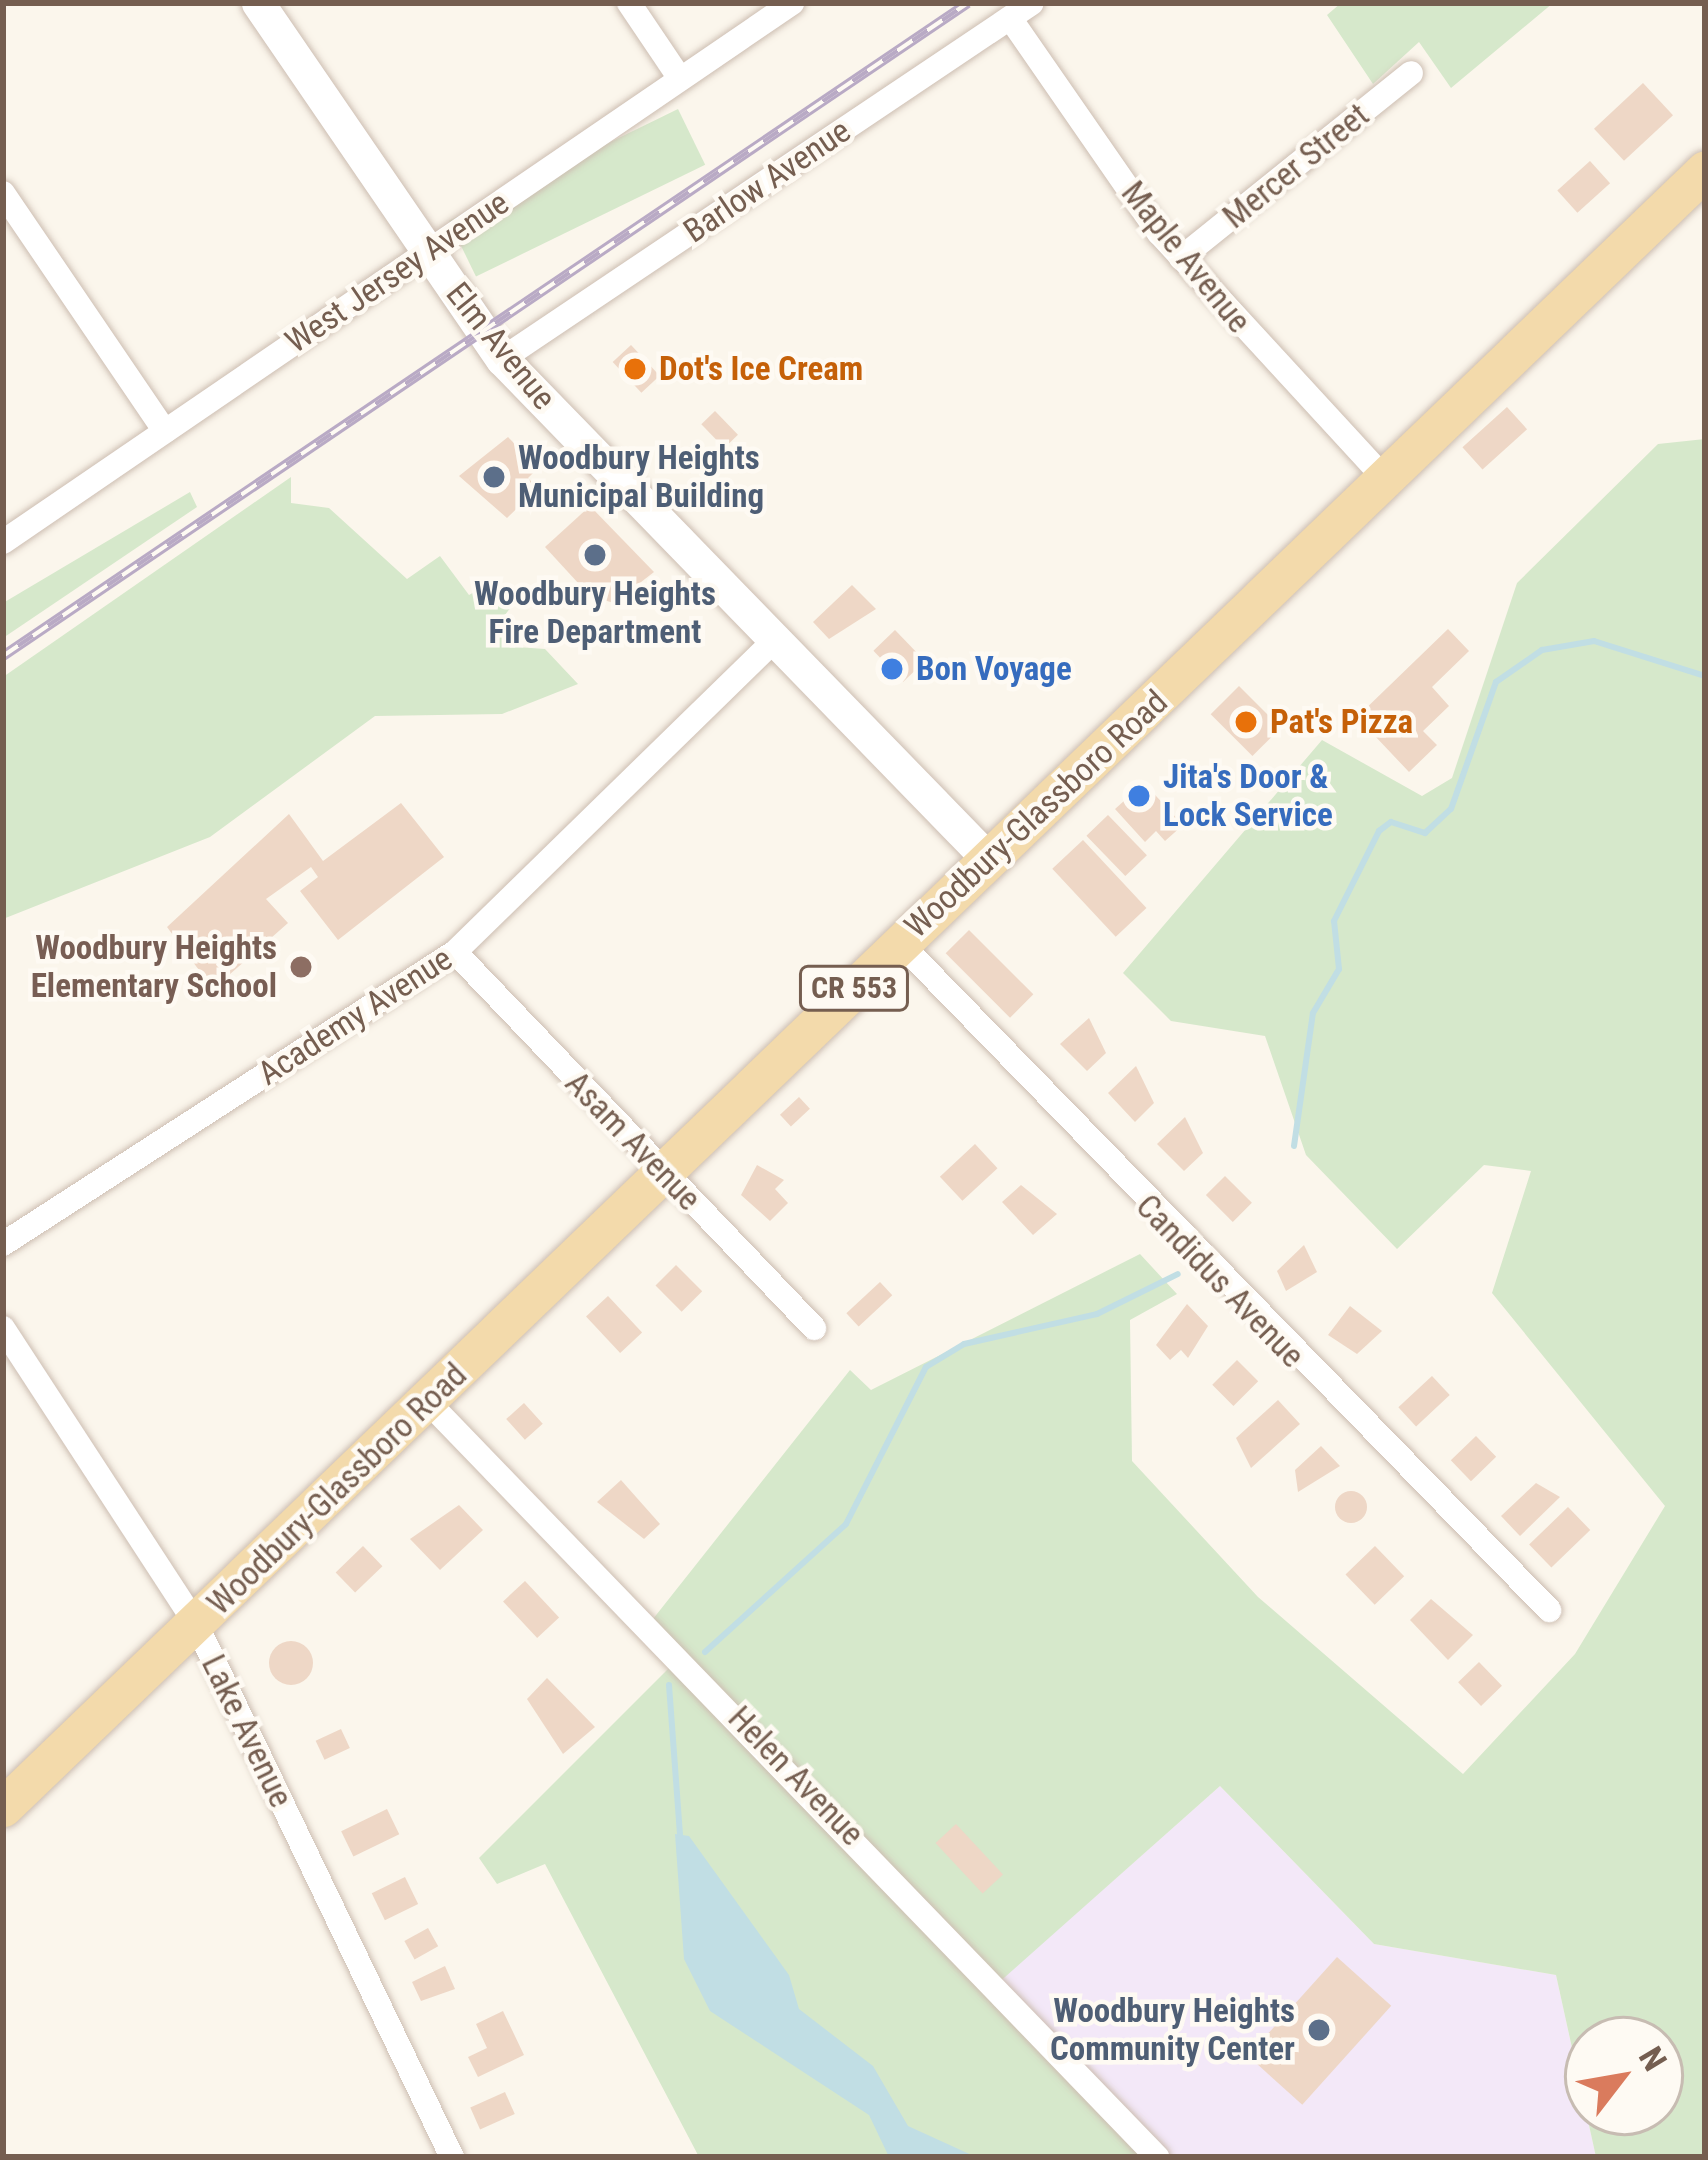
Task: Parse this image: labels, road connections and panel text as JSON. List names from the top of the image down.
{
  "streets": {
    "main road": ["Elm Avenue", "Woodbury-Glassboro Road", "CR 553"],
    "street": [
      "Mercer Street",
      "Barlow Avenue",
      "Maple Avenue",
      "West Jersey Avenue",
      "Academy Avenue",
      "Asam Avenue",
      "Candidus Avenue",
      "Lake Avenue",
      "Helen Avenue"
    ]
  },
  "crossings": [
    ["Mercer Street", "Maple Avenue"],
    ["Barlow Avenue", "Maple Avenue"],
    ["Barlow Avenue", "Elm Avenue"],
    ["Maple Avenue", "Woodbury-Glassboro Road"],
    ["West Jersey Avenue", "Elm Avenue"],
    ["Elm Avenue", "Woodbury-Glassboro Road"],
    ["Elm Avenue", "Academy Avenue"],
    ["Woodbury-Glassboro Road", "Asam Avenue"],
    ["Woodbury-Glassboro Road", "Candidus Avenue"],
    ["Woodbury-Glassboro Road", "Lake Avenue"],
    ["Woodbury-Glassboro Road", "Helen Avenue"],
    ["Academy Avenue", "Asam Avenue"]
  ],
  "places": [
    "Dot's Ice Cream",
    "Woodbury Heights Municipal Building",
    "Woodbury Heights Fire Department",
    "Bon Voyage",
    "Pat's Pizza",
    "Jita's Door & Lock Service",
    "Woodbury Heights Elementary School",
    "Woodbury Heights Community Center"
  ],
  "north": "top right"
}
